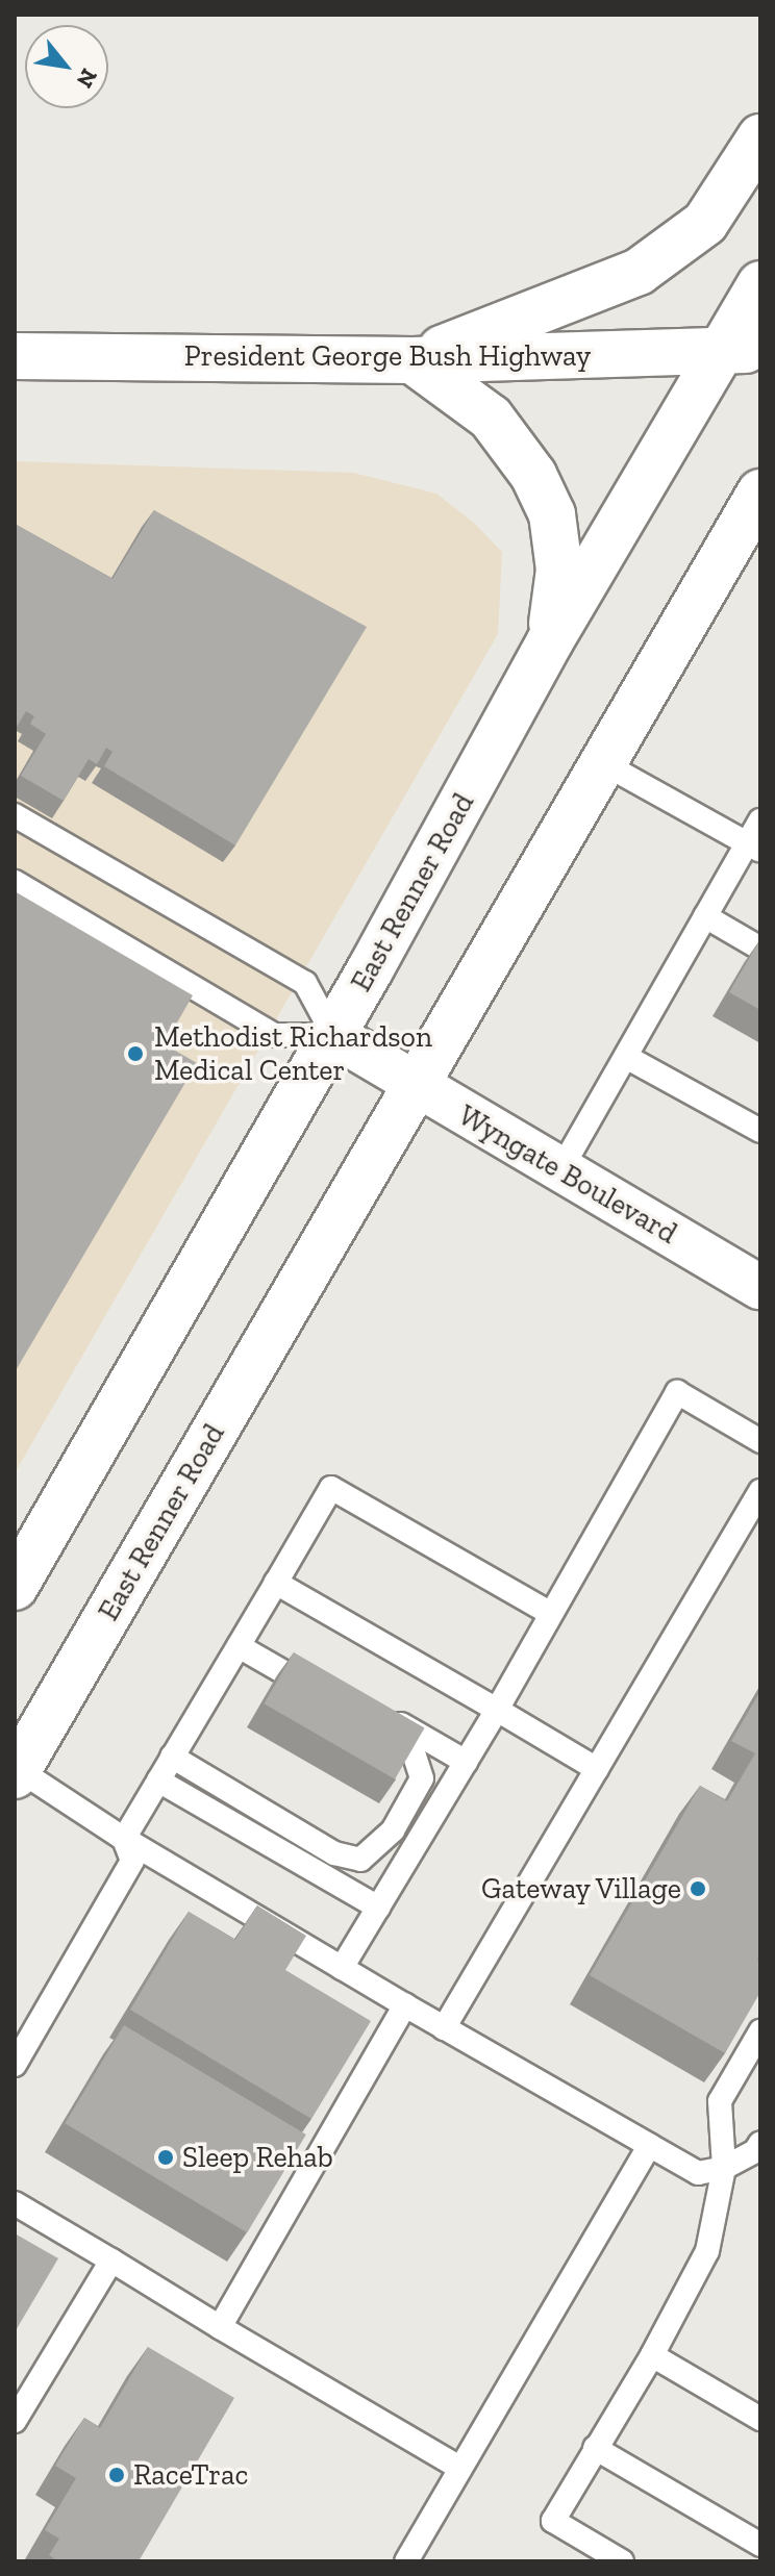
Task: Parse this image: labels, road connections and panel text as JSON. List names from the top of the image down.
{
  "streets": {
    "main road": ["President George Bush Highway", "East Renner Road"],
    "street": ["Wyngate Boulevard"]
  },
  "crossings": [
    ["President George Bush Highway", "East Renner Road"],
    ["East Renner Road", "Wyngate Boulevard"]
  ],
  "places": [
    "Methodist Richardson Medical Center",
    "Gateway Village",
    "Sleep Rehab",
    "RaceTrac"
  ],
  "north": "bottom right"
}
